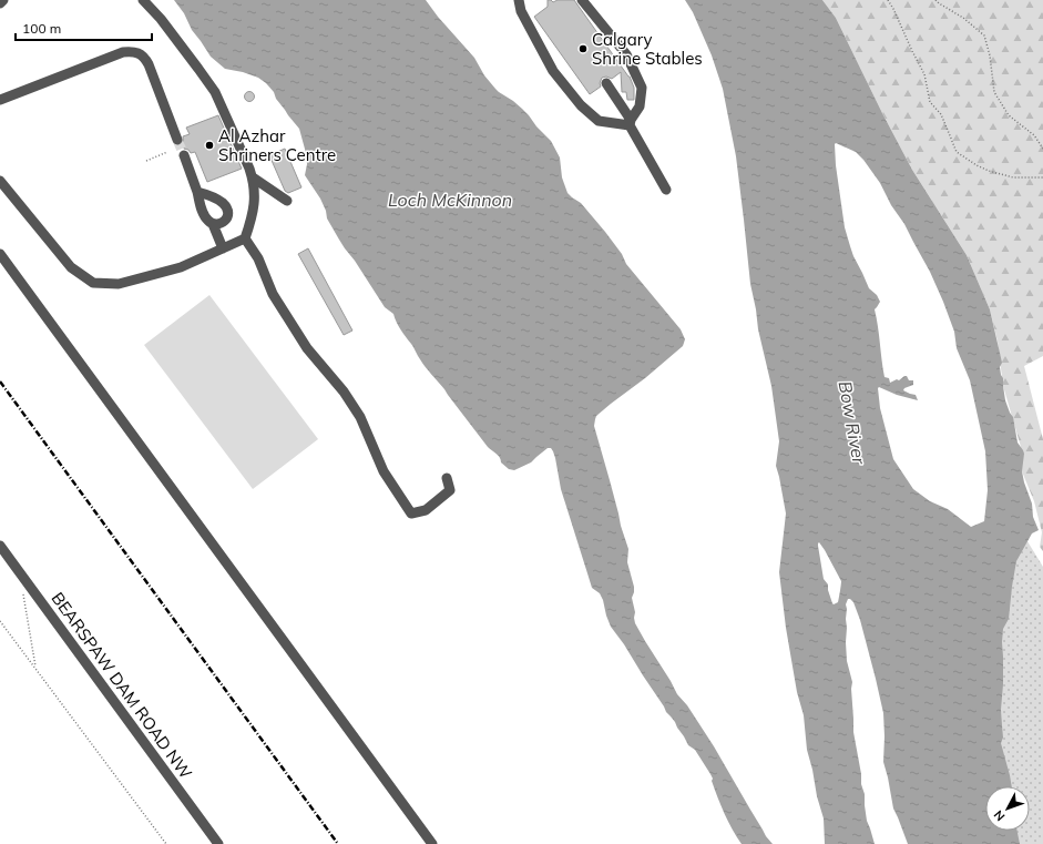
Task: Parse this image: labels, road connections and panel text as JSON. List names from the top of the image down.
{
  "streets": {
    "street": ["BEARSPAW DAM ROAD NW"]
  },
  "water": ["Loch McKinnon", "Bow River"],
  "places": ["Calgary Shrine Stables", "Al Azhar Shriners Centre"],
  "scale_bar": "100 m",
  "north": "bottom left"
}
